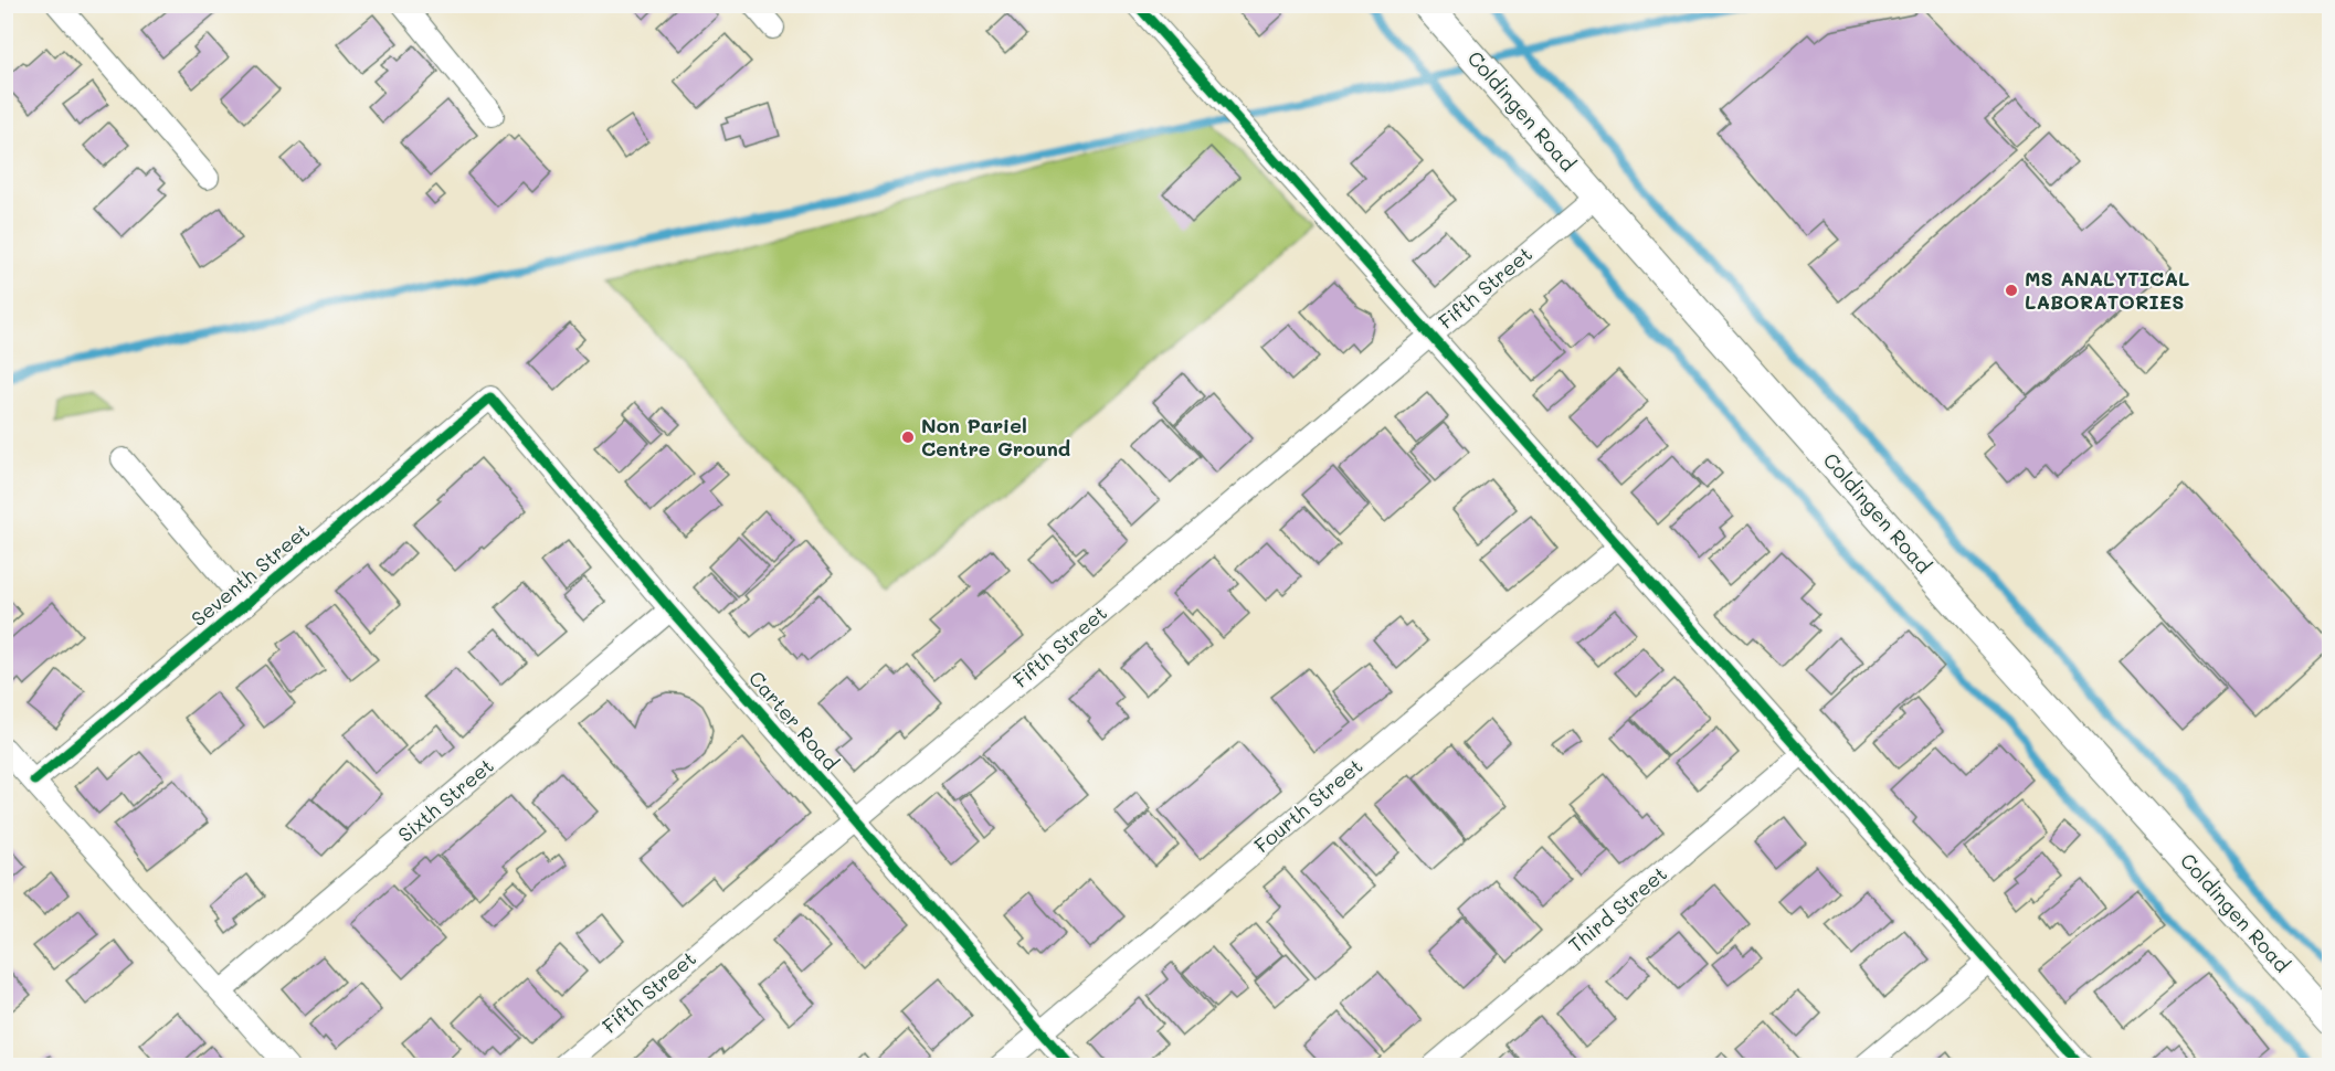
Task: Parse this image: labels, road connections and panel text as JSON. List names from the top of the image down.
{
  "streets": {
    "street": [
      "Coldingen Road",
      "Fifth Street",
      "Seventh Street",
      "Carter Road",
      "Sixth Street",
      "Fourth Street",
      "Third Street"
    ]
  },
  "crossings": [
    ["Coldingen Road", "Fifth Street"],
    ["Fifth Street", "Carter Road"],
    ["Seventh Street", "Carter Road"],
    ["Carter Road", "Sixth Street"],
    ["Carter Road", "Fourth Street"]
  ],
  "places": ["MS ANALYTICAL LABORATORIES", "Non Pariel Centre Ground"]
}
